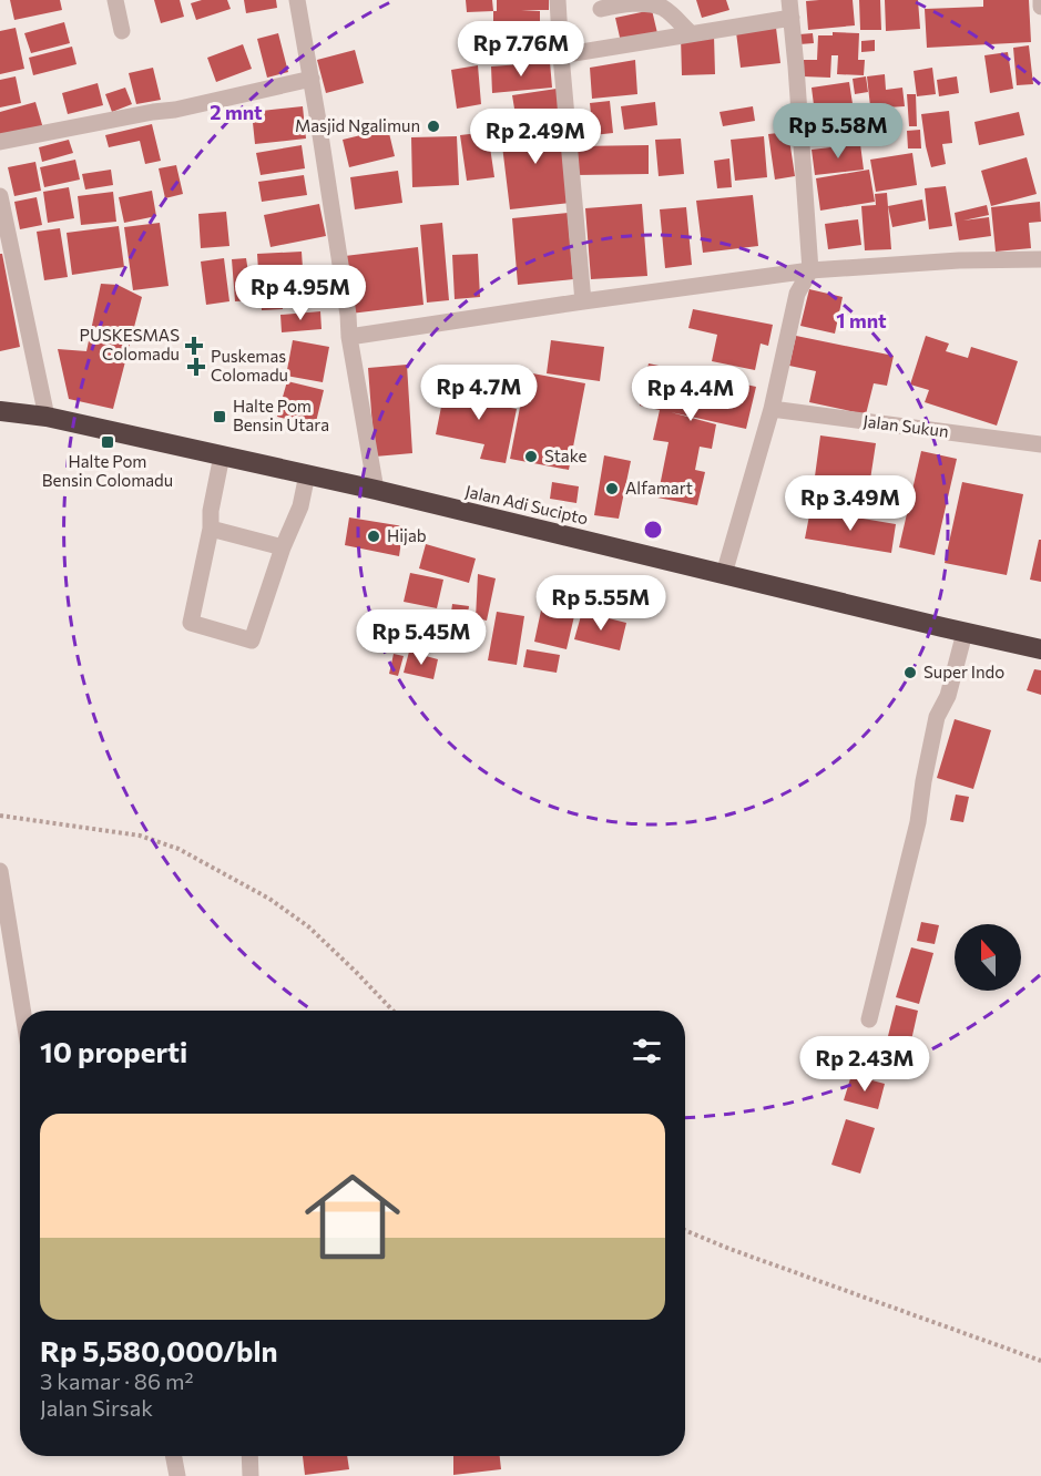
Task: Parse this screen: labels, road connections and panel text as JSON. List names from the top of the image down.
{
  "streets": {
    "highway": ["Jalan Adi Sucipto"],
    "street": ["Jalan Sukun"]
  },
  "places": {
    "other": [
      "Masjid Ngalimun",
      "Stake",
      "Alfamart",
      "Hijab",
      "Super Indo"
    ],
    "health": ["PUSKESMAS Colomadu", "Puskemas Colomadu"],
    "transit": ["Halte Pom Bensin Utara", "Halte Pom Bensin Colomadu"]
  },
  "north": "top",
  "page": {
    "price": [
      "Rp 7.76M",
      "Rp 5.58M",
      "Rp 2.49M",
      "Rp 4.95M",
      "Rp 4.7M",
      "Rp 4.4M",
      "Rp 3.49M",
      "Rp 5.55M",
      "Rp 5.45M",
      "Rp 2.43M"
    ],
    "heading": "10 properti",
    "list": [
      {
        "name": "Rp 5,580,000/bln",
        "note": "3 kamar · 86 m² · Jalan Sirsak"
      }
    ]
  },
  "rings": ["2 mnt", "1 mnt"]
}
